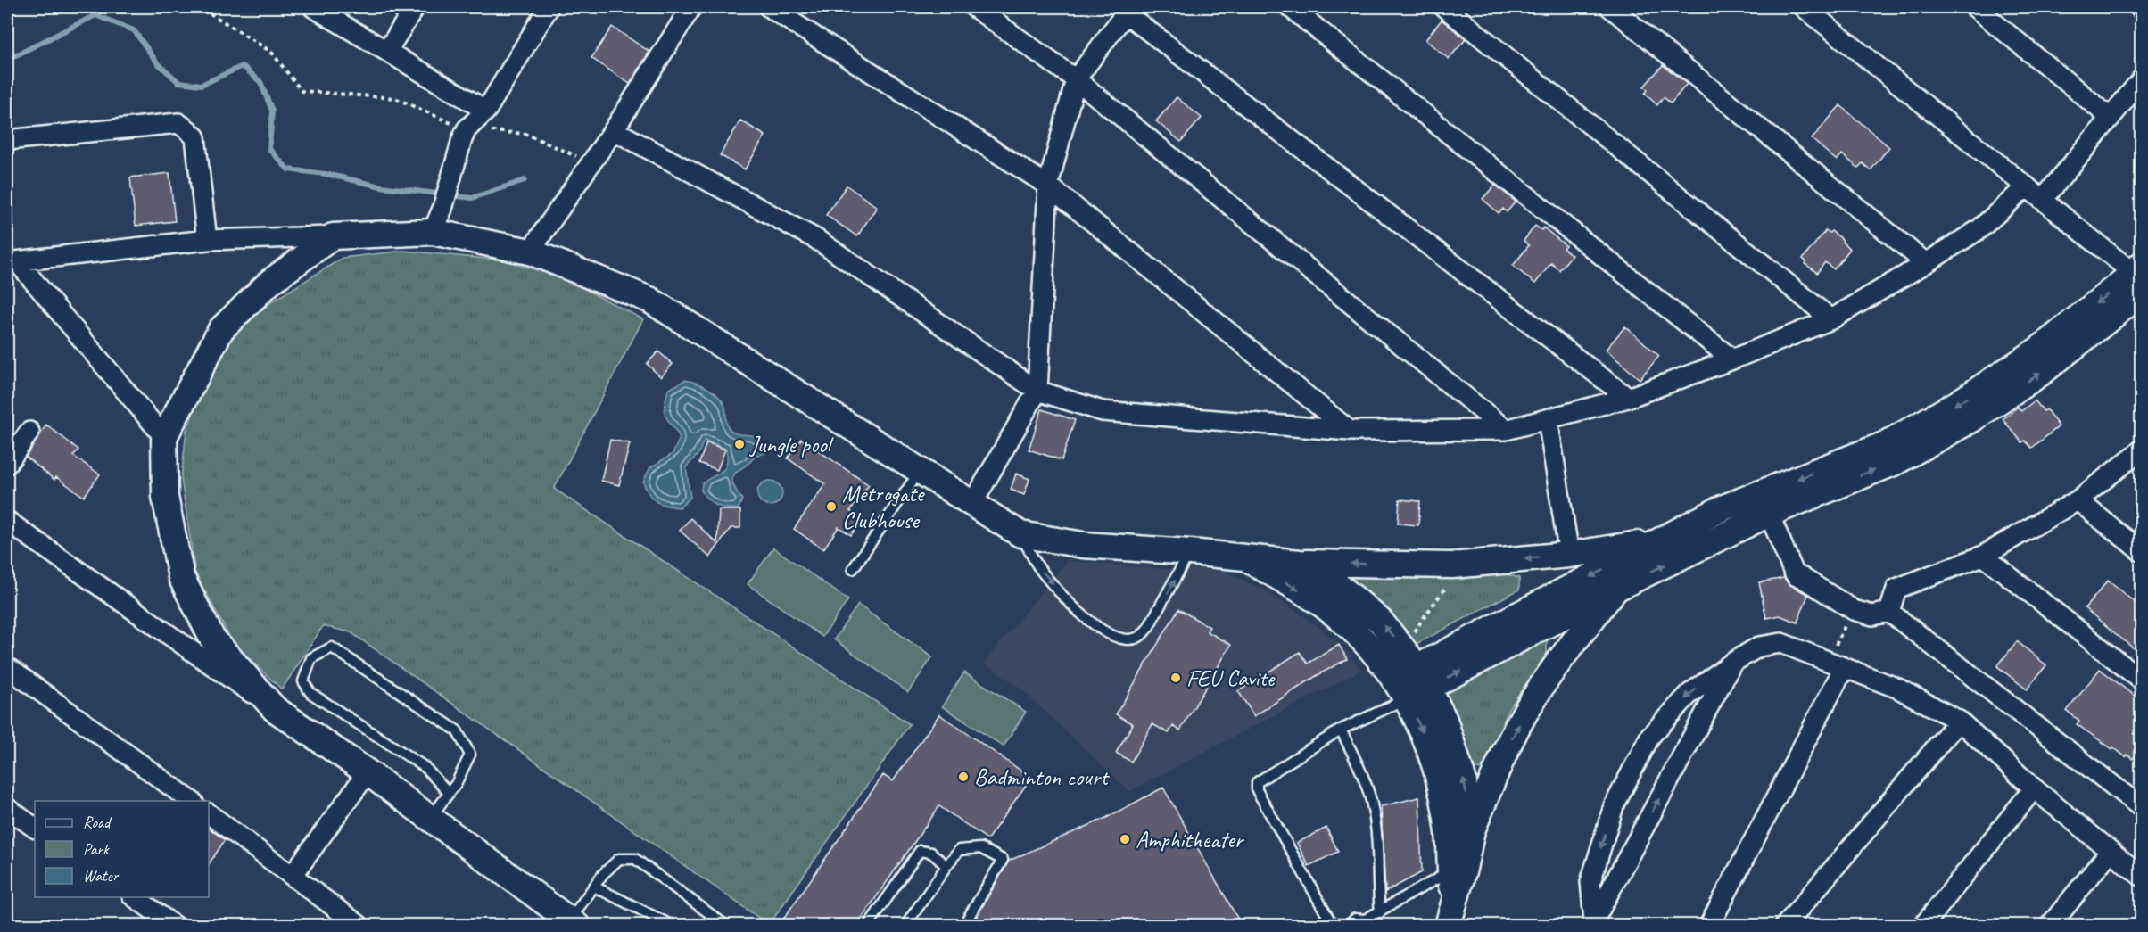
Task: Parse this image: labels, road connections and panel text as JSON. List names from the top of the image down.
{
  "places": [
    "Jungle pool",
    "Metrogate Clubhouse",
    "FEU Cavite",
    "Badminton court",
    "Amphitheater"
  ],
  "legend": ["Road", "Park", "Water"]
}
